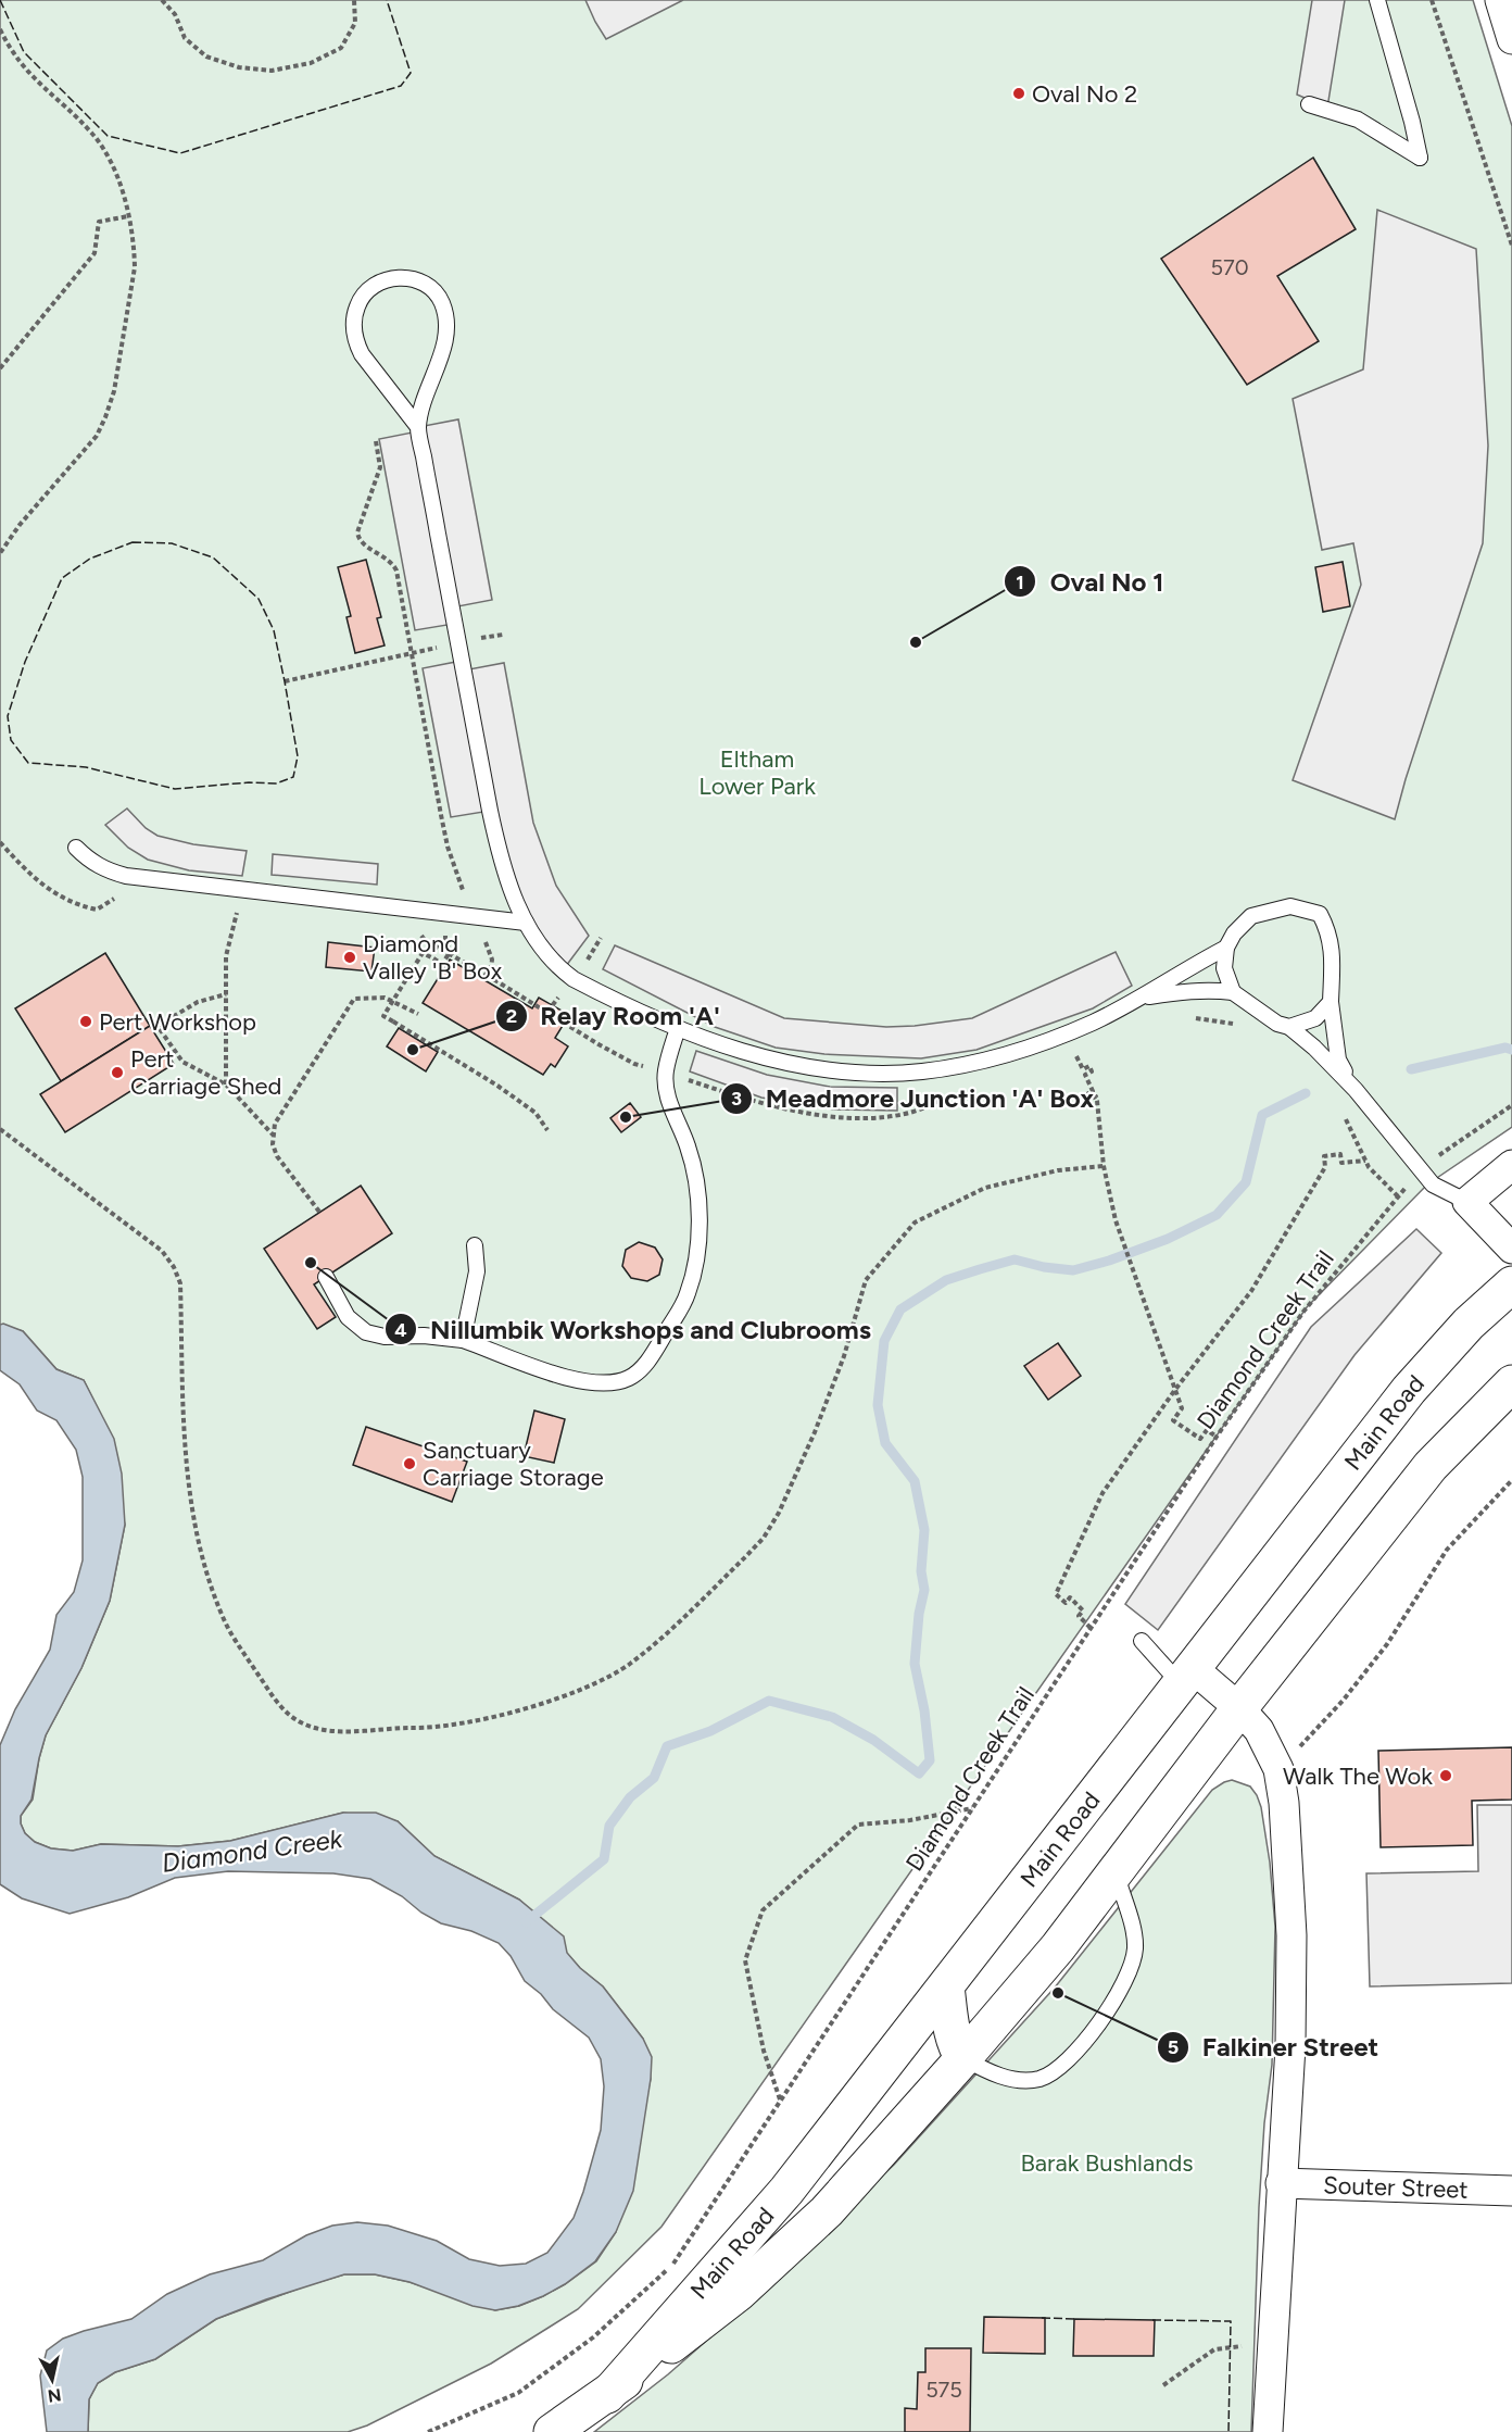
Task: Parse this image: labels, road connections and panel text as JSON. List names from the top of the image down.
{
  "streets": {
    "main road": ["Main Road"],
    "street": ["Souter Street"],
    "path": ["Diamond Creek Trail"]
  },
  "water": ["Diamond Creek"],
  "parks": ["Eltham Lower Park", "Barak Bushlands"],
  "places": [
    "Oval No 2",
    "Oval No 1",
    "Diamond Valley 'B' Box",
    "Pert Workshop",
    "Relay Room 'A'",
    "Pert Carriage Shed",
    "Meadmore Junction 'A' Box",
    "Nillumbik Workshops and Clubrooms",
    "Sanctuary Carriage Storage",
    "Walk The Wok",
    "Falkiner Street"
  ],
  "house_numbers": ["570", "575"],
  "north": "bottom"
}
